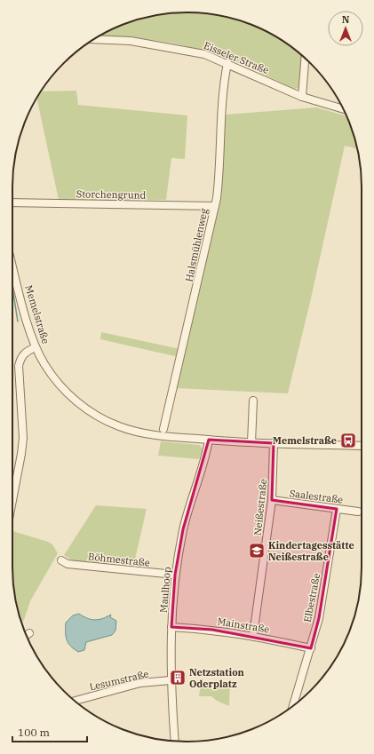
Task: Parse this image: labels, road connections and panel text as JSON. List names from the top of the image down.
{
  "streets": {
    "street": [
      "Eisseler Straße",
      "Storchengrund",
      "Halsmühlenweg",
      "Memelstraße",
      "Saalestraße",
      "Neißestraße",
      "Böhmestraße",
      "Maulhoop",
      "Elbestraße",
      "Mainstraße",
      "Lesumstraße"
    ]
  },
  "crossings": [
    ["Eisseler Straße", "Halsmühlenweg"],
    ["Storchengrund", "Halsmühlenweg"],
    ["Memelstraße", "Neißestraße"],
    ["Memelstraße", "Maulhoop"],
    ["Saalestraße", "Neißestraße"],
    ["Saalestraße", "Elbestraße"],
    ["Neißestraße", "Mainstraße"],
    ["Böhmestraße", "Maulhoop"],
    ["Maulhoop", "Mainstraße"],
    ["Maulhoop", "Lesumstraße"],
    ["Elbestraße", "Mainstraße"]
  ],
  "places": {
    "bus stop": ["Memelstraße"],
    "school or university": ["Kindertagesstätte Neißestraße"],
    "building": ["Netzstation Oderplatz"]
  },
  "scale_bar": "100 m",
  "north": "top"
}
